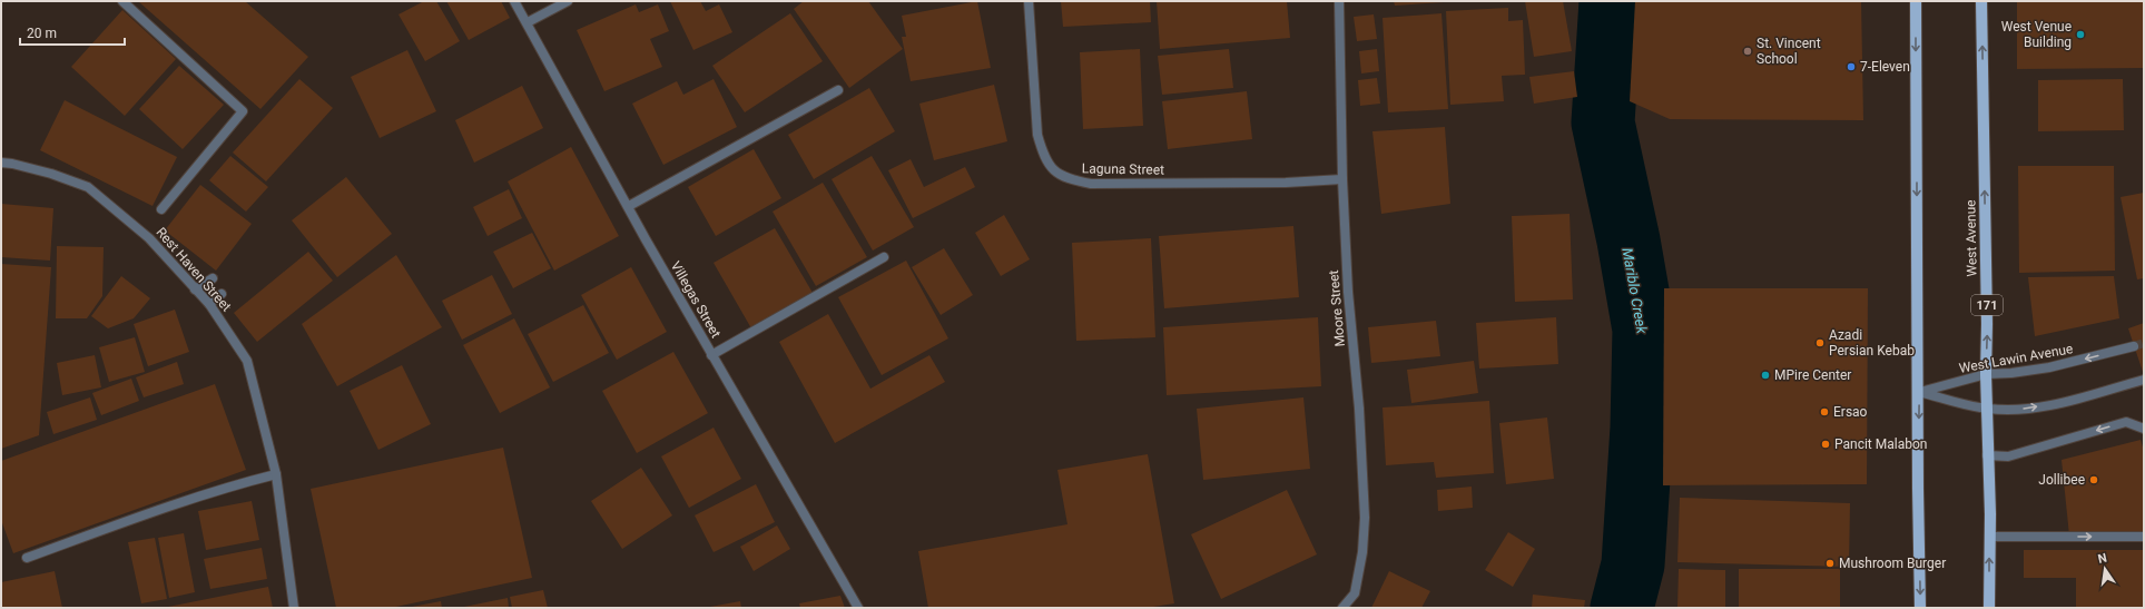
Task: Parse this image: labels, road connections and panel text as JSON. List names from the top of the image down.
{
  "streets": {
    "main road": ["West Avenue", "171"],
    "street": [
      "Laguna Street",
      "Rest Haven Street",
      "Villegas Street",
      "Moore Street",
      "West Lawin Avenue"
    ]
  },
  "crossings": [
    ["Laguna Street", "Moore Street"],
    ["West Avenue", "West Lawin Avenue"]
  ],
  "water": ["Mariblo Creek"],
  "places": [
    "West Venue Building",
    "St. Vincent School",
    "7-Eleven",
    "Azadi Persian Kebab",
    "MPire Center",
    "Ersao",
    "Pancit Malabon",
    "Jollibee",
    "Mushroom Burger"
  ],
  "scale_bar": "20 m",
  "north": "top"
}
